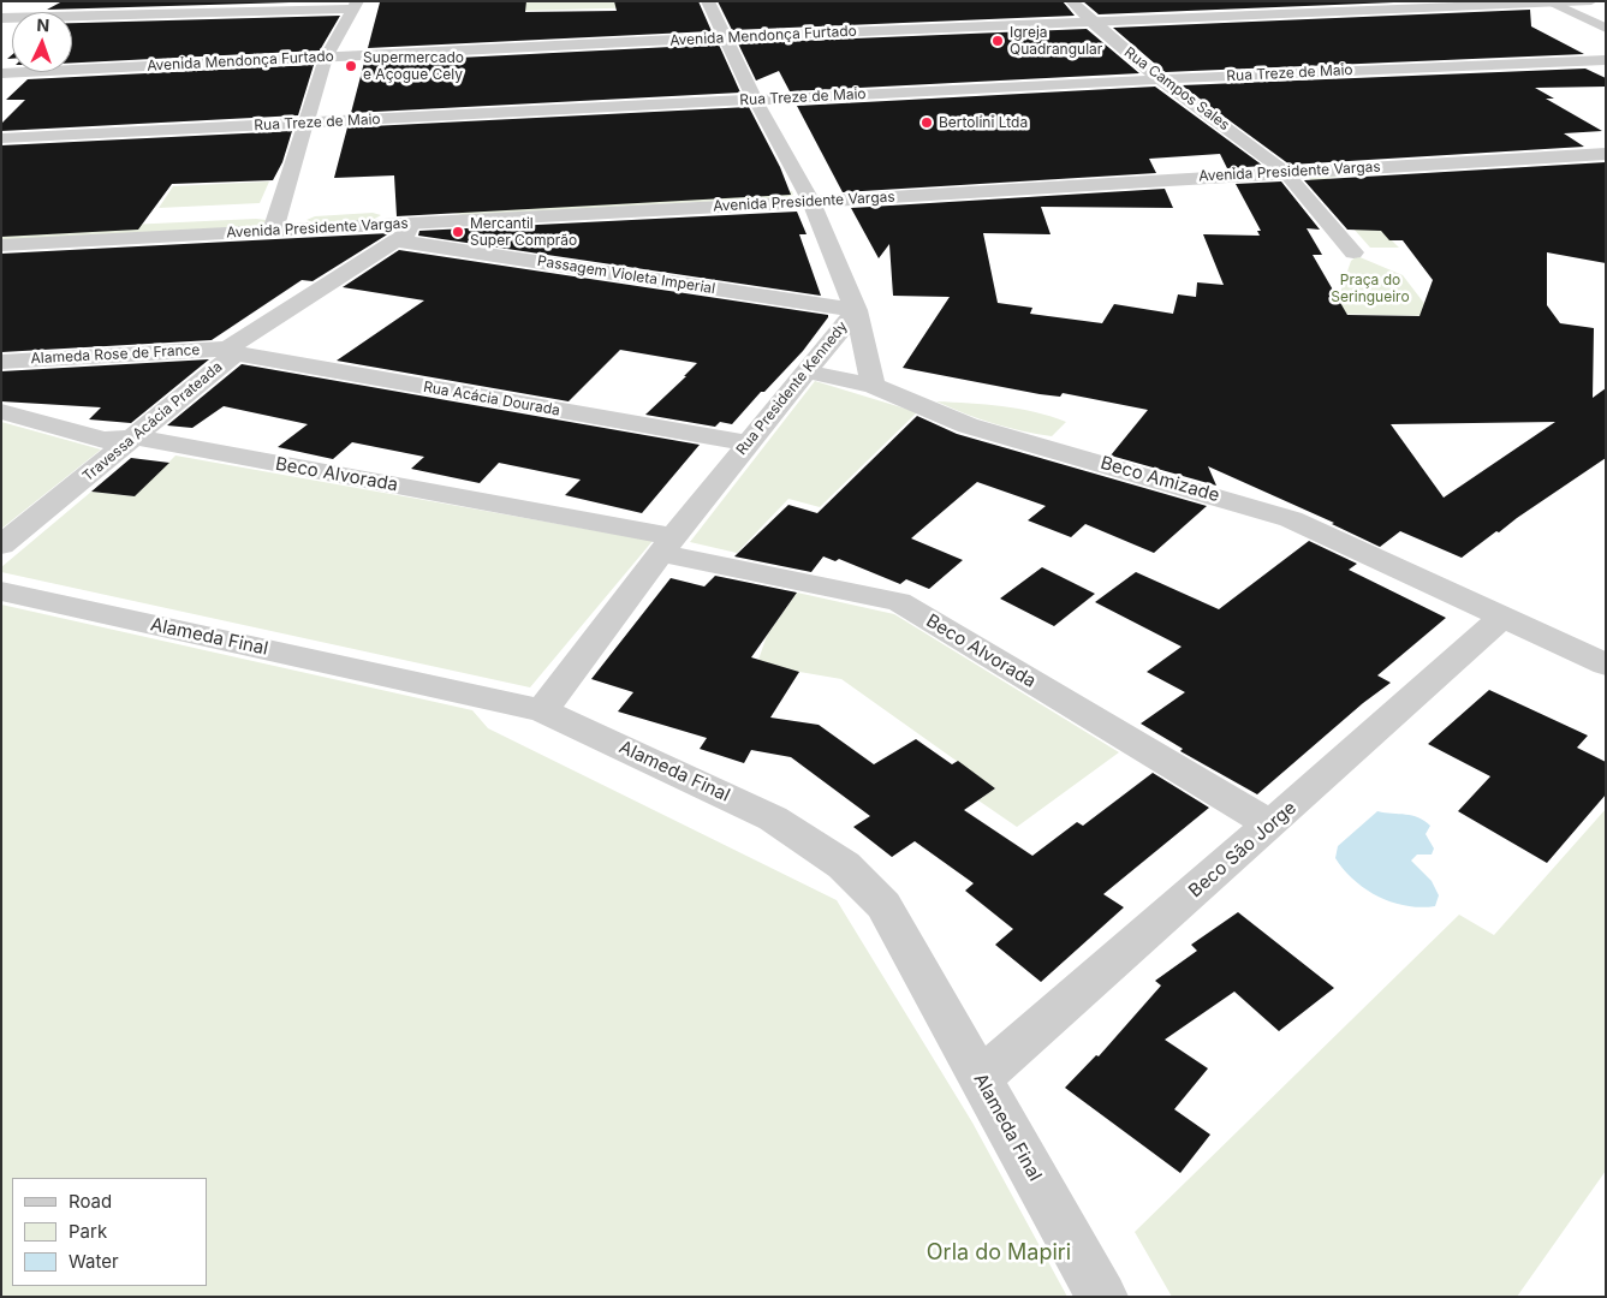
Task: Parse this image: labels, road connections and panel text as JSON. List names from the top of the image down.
{
  "streets": {
    "street": [
      "Avenida Mendonça Furtado",
      "Rua Treze de Maio",
      "Rua Campos Sales",
      "Avenida Presidente Vargas",
      "Passagem Violeta Imperial",
      "Alameda Rose de France",
      "Rua Presidente Kennedy",
      "Rua Acácia Dourada",
      "Travessa Acácia Prateada",
      "Beco Alvorada",
      "Beco Amizade",
      "Alameda Final",
      "Beco São Jorge"
    ]
  },
  "crossings": [
    ["Avenida Mendonça Furtado", "Rua Campos Sales"],
    ["Avenida Mendonça Furtado", "Rua Presidente Kennedy"],
    ["Rua Treze de Maio", "Rua Campos Sales"],
    ["Rua Treze de Maio", "Rua Presidente Kennedy"],
    ["Rua Campos Sales", "Avenida Presidente Vargas"],
    ["Avenida Presidente Vargas", "Passagem Violeta Imperial"],
    ["Avenida Presidente Vargas", "Rua Presidente Kennedy"],
    ["Avenida Presidente Vargas", "Travessa Acácia Prateada"],
    ["Passagem Violeta Imperial", "Rua Presidente Kennedy"],
    ["Passagem Violeta Imperial", "Travessa Acácia Prateada"],
    ["Alameda Rose de France", "Rua Acácia Dourada"],
    ["Alameda Rose de France", "Travessa Acácia Prateada"],
    ["Rua Presidente Kennedy", "Rua Acácia Dourada"],
    ["Rua Presidente Kennedy", "Beco Alvorada"],
    ["Rua Presidente Kennedy", "Beco Amizade"],
    ["Rua Presidente Kennedy", "Alameda Final"],
    ["Rua Acácia Dourada", "Travessa Acácia Prateada"],
    ["Travessa Acácia Prateada", "Beco Alvorada"],
    ["Beco Alvorada", "Beco São Jorge"],
    ["Beco Amizade", "Beco São Jorge"],
    ["Alameda Final", "Beco São Jorge"]
  ],
  "parks": ["Praça do Seringueiro", "Orla do Mapiri"],
  "places": [
    "Igreja Quadrangular",
    "Supermercado e Açogue Cely",
    "Bertolini Ltda",
    "Mercantil Super Comprão"
  ],
  "legend": ["Road", "Park", "Water"],
  "north": "top"
}
